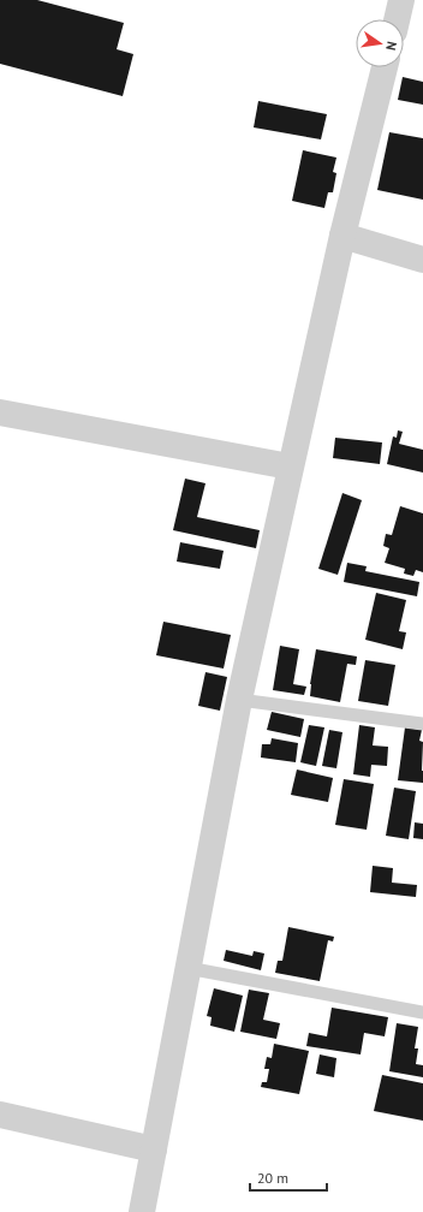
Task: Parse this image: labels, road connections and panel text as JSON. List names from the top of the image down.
{
  "scale_bar": "20 m",
  "north": "right"
}
